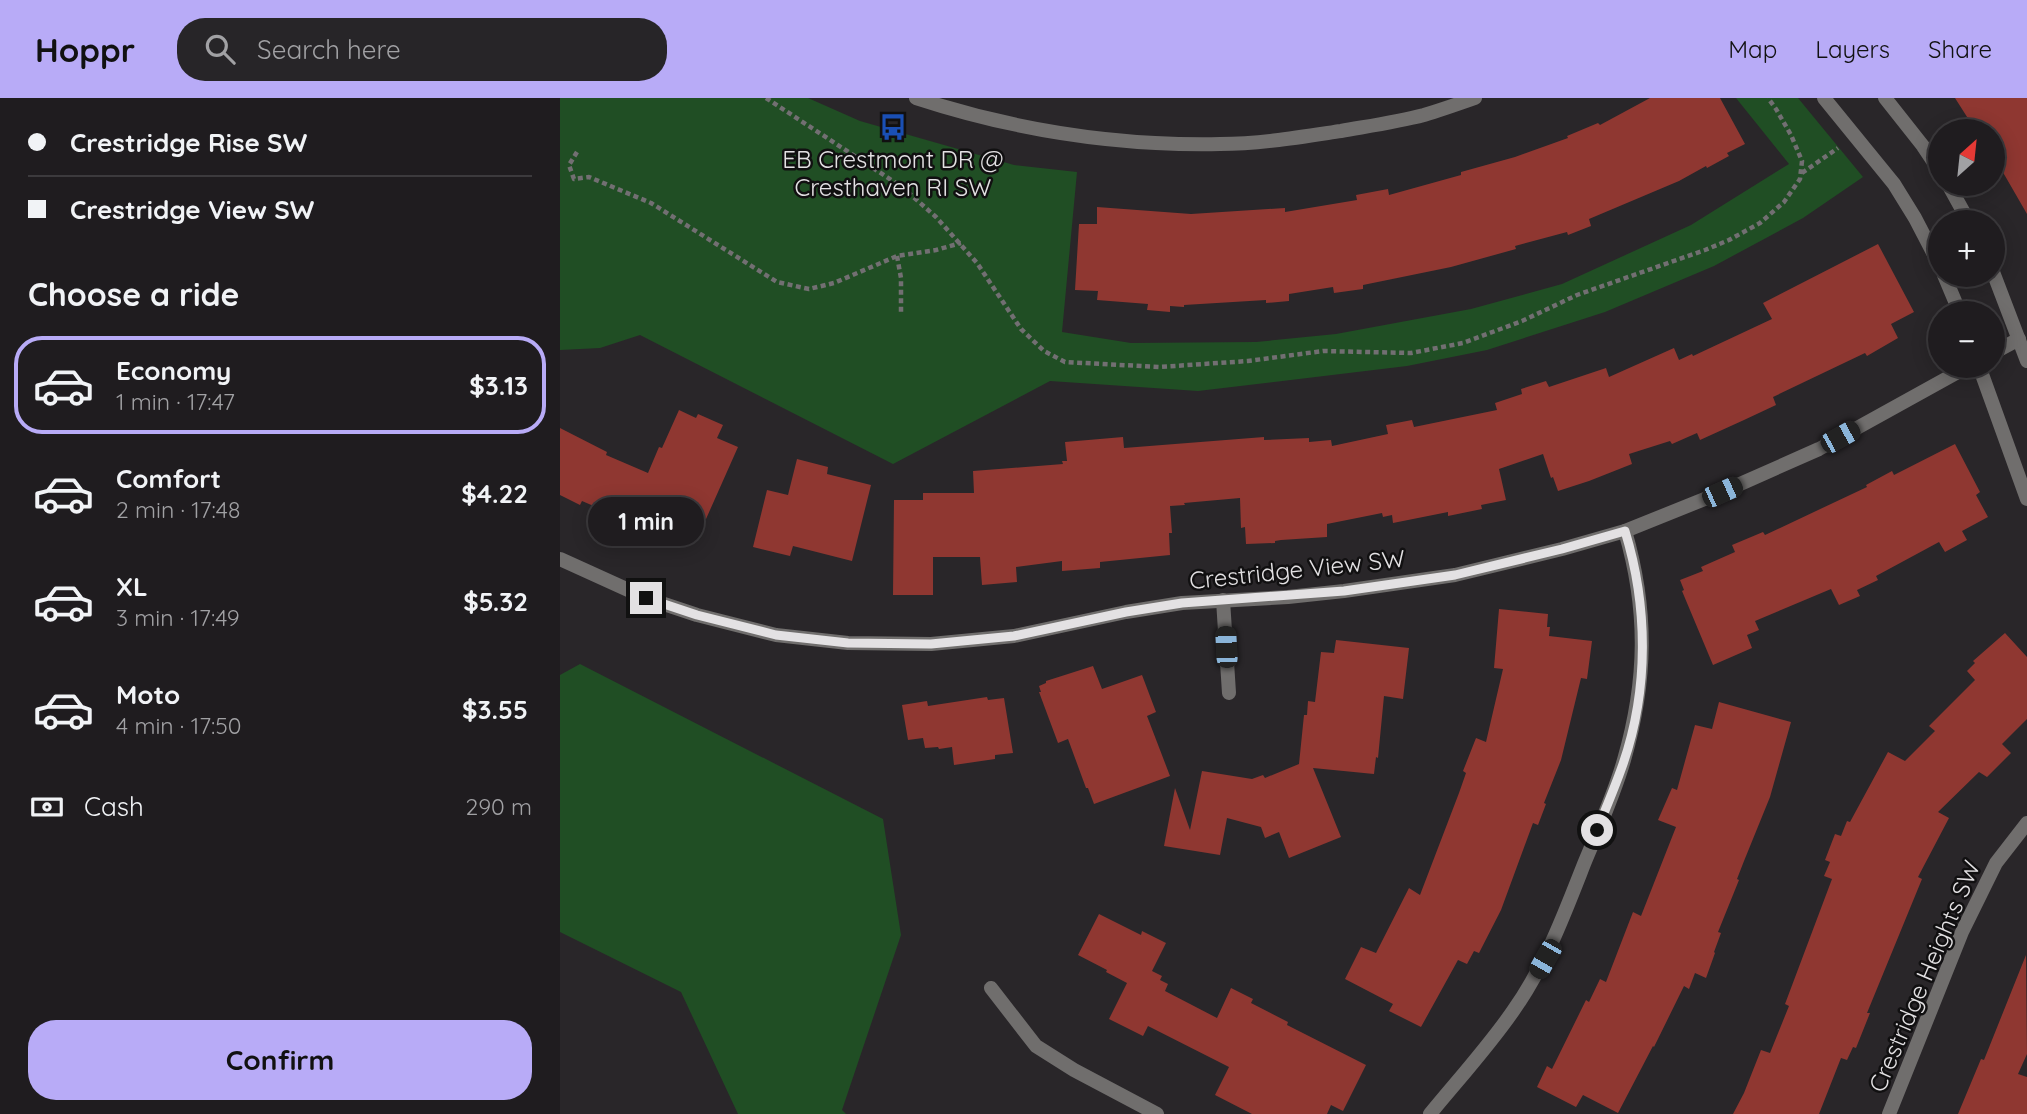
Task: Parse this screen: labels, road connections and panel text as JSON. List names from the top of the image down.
{
  "streets": {
    "street": ["Crestridge View SW", "Crestridge Heights SW"]
  },
  "places": {
    "bus stop": ["EB Crestmont DR @ Cresthaven RI SW"]
  },
  "north": "top right",
  "page": {
    "header": "Hoppr",
    "search": "Search here",
    "nav": ["Map", "Layers", "Share"],
    "banner": ["Crestridge Rise SW", "Crestridge View SW"],
    "map_buttons": ["+", "−"],
    "heading": "Choose a ride",
    "list": [
      {
        "name": "Economy",
        "note": "1 min · 17:47",
        "value": "$3.13"
      },
      {
        "name": "Comfort",
        "note": "2 min · 17:48",
        "value": "$4.22"
      },
      {
        "name": "XL",
        "note": "3 min · 17:49",
        "value": "$5.32"
      },
      {
        "name": "Moto",
        "note": "4 min · 17:50",
        "value": "$3.55"
      }
    ],
    "bubble": "1 min",
    "pay": ["Cash", "290 m"],
    "buttons": "Confirm"
  }
}
